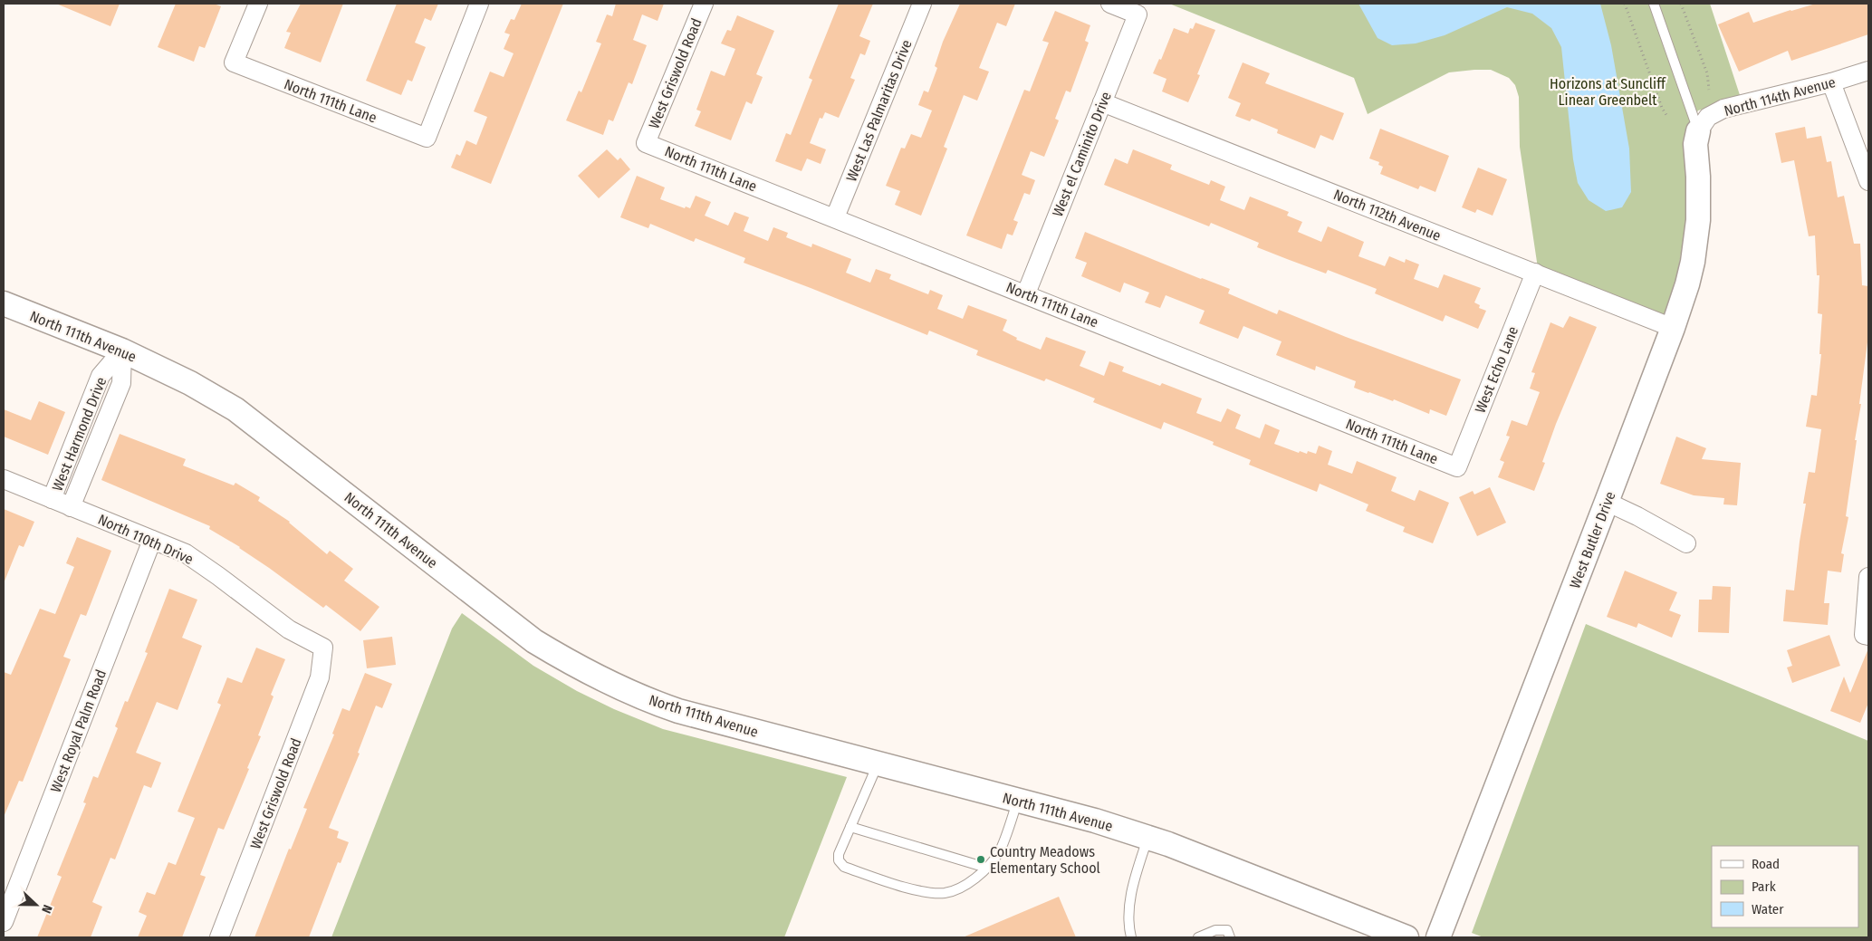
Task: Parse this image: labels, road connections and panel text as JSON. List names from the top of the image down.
{
  "streets": {
    "street": [
      "West Griswold Road",
      "North 114th Avenue",
      "North 111th Lane",
      "West Las Palmaritas Drive",
      "West el Caminito Drive",
      "North 112th Avenue",
      "North 111th Avenue",
      "West Echo Lane",
      "West Harmond Drive",
      "North 110th Drive",
      "West Butler Drive",
      "West Royal Palm Road"
    ]
  },
  "crossings": [
    ["West Griswold Road", "North 111th Lane"],
    ["West Griswold Road", "North 110th Drive"],
    ["North 114th Avenue", "West Butler Drive"],
    ["North 111th Lane", "West Las Palmaritas Drive"],
    ["North 111th Lane", "West el Caminito Drive"],
    ["North 111th Lane", "West Echo Lane"],
    ["West el Caminito Drive", "North 112th Avenue"],
    ["North 112th Avenue", "West Echo Lane"],
    ["North 112th Avenue", "West Butler Drive"],
    ["North 111th Avenue", "West Harmond Drive"],
    ["West Harmond Drive", "North 110th Drive"],
    ["North 110th Drive", "West Royal Palm Road"]
  ],
  "parks": ["Horizons at Suncliff Linear Greenbelt"],
  "places": ["Country Meadows Elementary School"],
  "legend": ["Road", "Park", "Water"],
  "north": "right"
}
